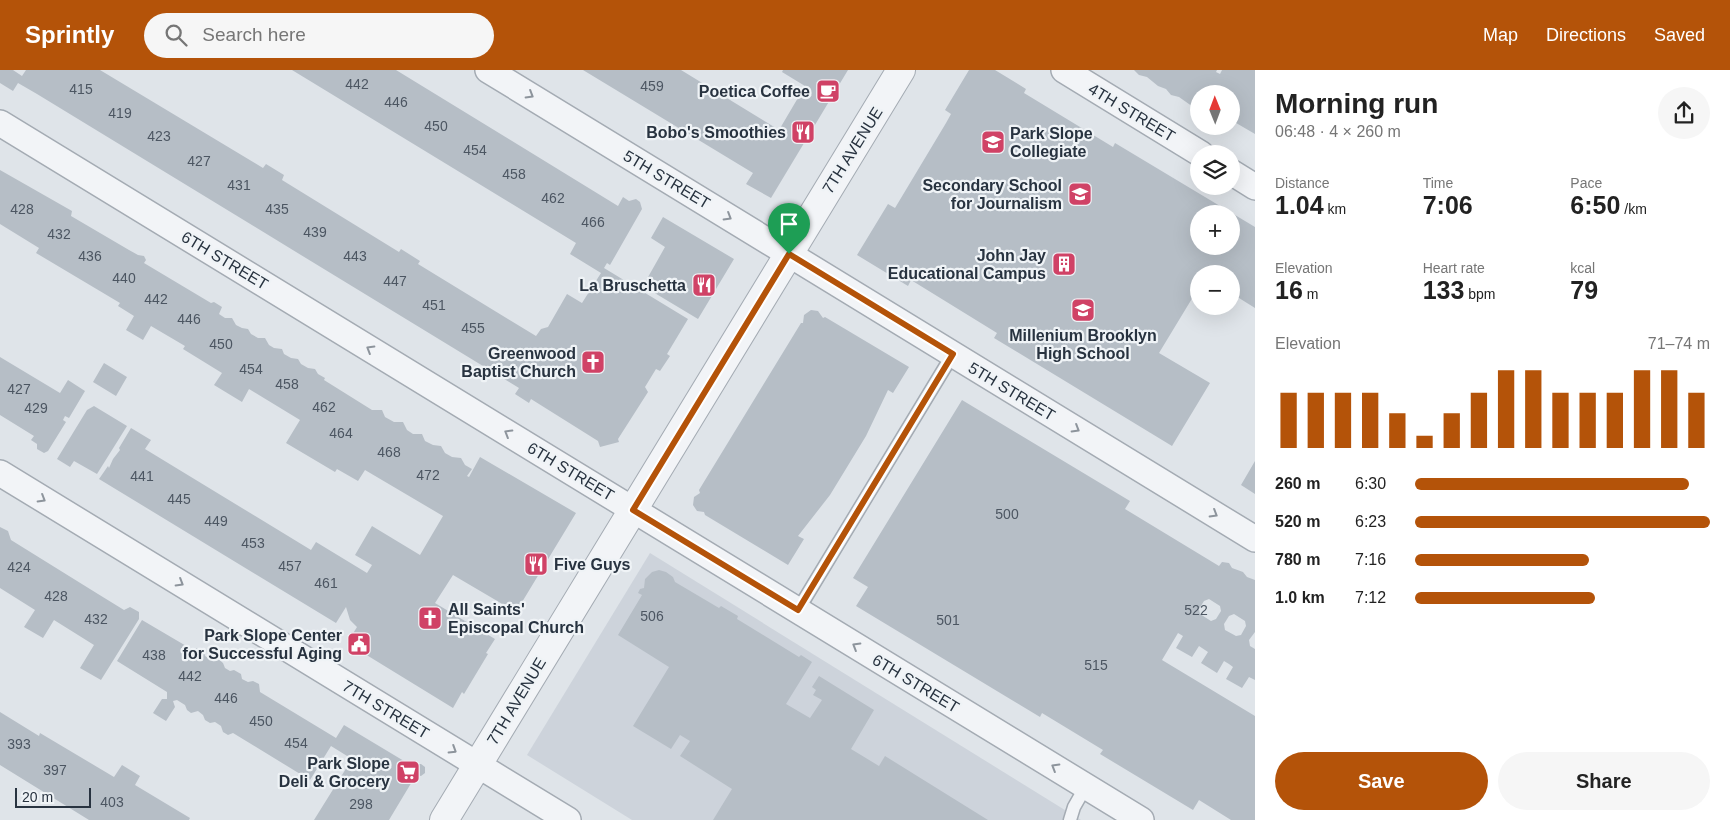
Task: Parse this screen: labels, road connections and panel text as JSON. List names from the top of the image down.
{
  "streets": {
    "street": [
      "4TH STREET",
      "7TH AVENUE",
      "5TH STREET",
      "6TH STREET",
      "7TH STREET"
    ]
  },
  "crossings": [
    ["7TH AVENUE", "5TH STREET"],
    ["7TH AVENUE", "6TH STREET"],
    ["7TH AVENUE", "7TH STREET"]
  ],
  "one_way": ["5TH STREET", "6TH STREET", "7TH STREET"],
  "places": {
    "cafe": ["Poetica Coffee"],
    "restaurant": ["Bobo's Smoothies", "La Bruschetta", "Five Guys"],
    "school or university": ["Park Slope Collegiate", "Secondary School for Journalism", "Millenium Brooklyn High School"],
    "building": ["John Jay Educational Campus"],
    "church": ["Greenwood Baptist Church", "All Saints' Episcopal Church"],
    "public building": ["Park Slope Center for Successful Aging"],
    "supermarket": ["Park Slope Deli & Grocery"]
  },
  "house_numbers": [
    "442",
    "459",
    "415",
    "446",
    "419",
    "450",
    "423",
    "454",
    "427",
    "458",
    "431",
    "462",
    "428",
    "435",
    "466",
    "439",
    "432",
    "436",
    "443",
    "440",
    "447",
    "442",
    "451",
    "446",
    "455",
    "450",
    "454",
    "458",
    "427",
    "462",
    "429",
    "464",
    "468",
    "472",
    "441",
    "445",
    "500",
    "449",
    "453",
    "457",
    "424",
    "461",
    "428",
    "522",
    "506",
    "432",
    "501",
    "438",
    "515",
    "442",
    "446",
    "450",
    "454",
    "393",
    "397",
    "403",
    "298"
  ],
  "scale_bar": "20 m",
  "north": "top",
  "page": {
    "header": "Sprintly",
    "search": "Search here",
    "nav": ["Map", "Directions", "Saved"],
    "heading": ["Morning run", "06:48 · 4 × 260 m"],
    "map_buttons": ["+", "−"],
    "stats": [
      ["Distance", "1.04 km"],
      ["Time", "7:06"],
      ["Pace", "6:50 /km"],
      ["Elevation", "16 m"],
      ["Heart rate", "133 bpm"],
      ["kcal", "79"]
    ],
    "chart": ["Elevation", "71–74 m"],
    "list": [
      {
        "name": "260 m",
        "note": "6:30"
      },
      {
        "name": "520 m",
        "note": "6:23"
      },
      {
        "name": "780 m",
        "note": "7:16"
      },
      {
        "name": "1.0 km",
        "note": "7:12"
      }
    ],
    "buttons": ["Save", "Share"],
    "scale": "20 m"
  }
}
